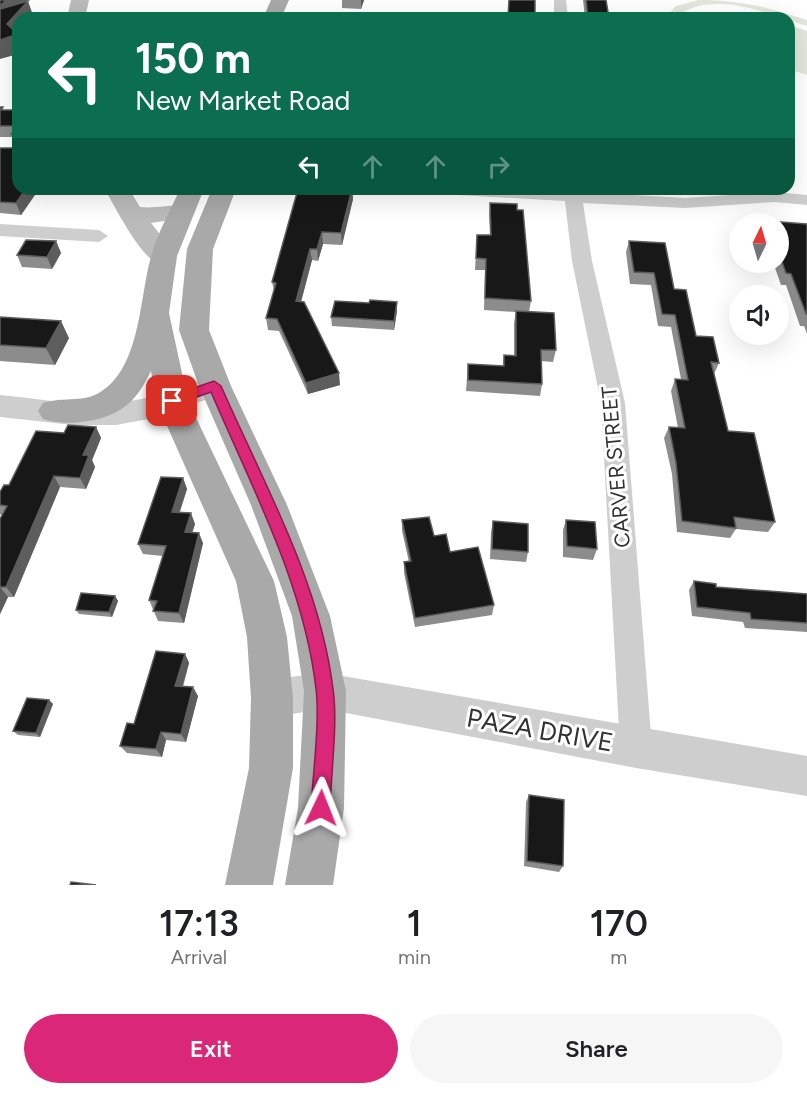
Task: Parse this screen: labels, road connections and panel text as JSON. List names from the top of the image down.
{
  "streets": {
    "street": ["CARVER STREET", "PAZA DRIVE"]
  },
  "crossings": [
    ["CARVER STREET", "PAZA DRIVE"]
  ],
  "north": "top",
  "page": {
    "turn": ["150 m", "New Market Road"],
    "eta": [
      "17:13",
      "Arrival",
      "1",
      "min",
      "170",
      "m"
    ],
    "buttons": ["Exit", "Share"]
  }
}
